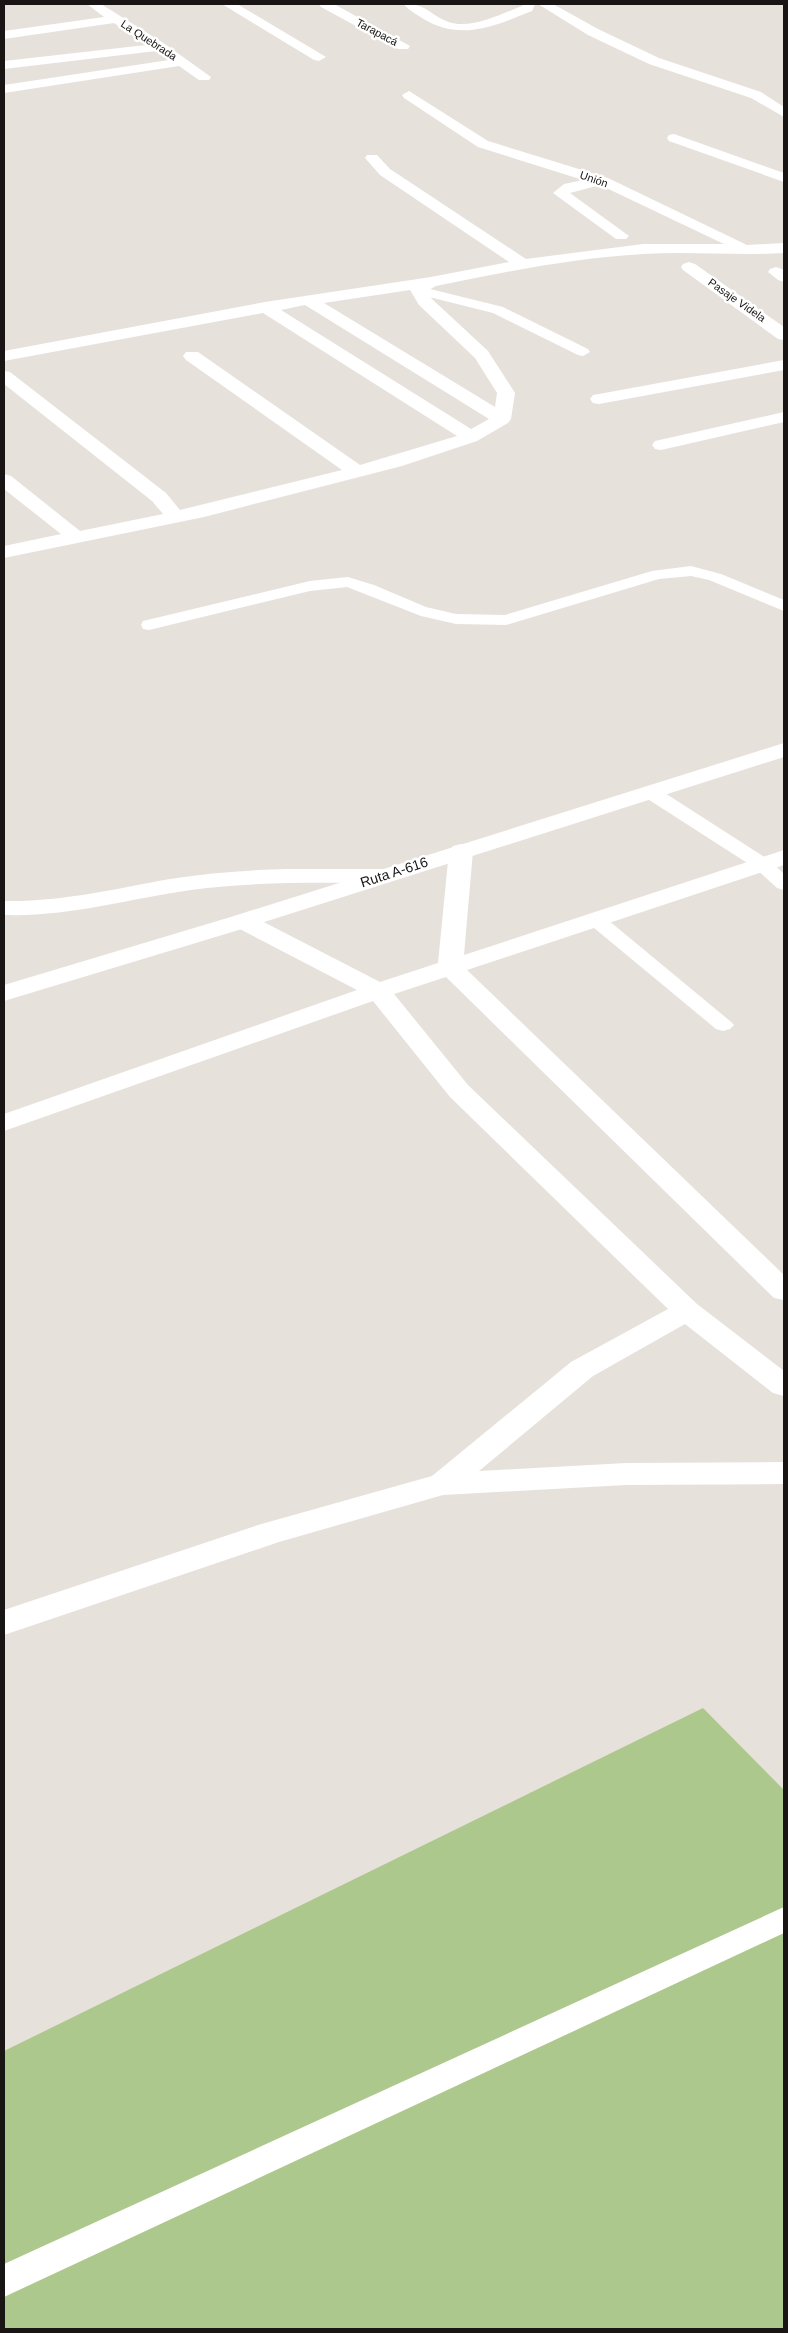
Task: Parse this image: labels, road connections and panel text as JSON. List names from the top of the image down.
{
  "streets": {
    "street": [
      "Tarapacá",
      "La Quebrada",
      "Unión",
      "Pasaje Videla",
      "Ruta A-616"
    ]
  }
}
